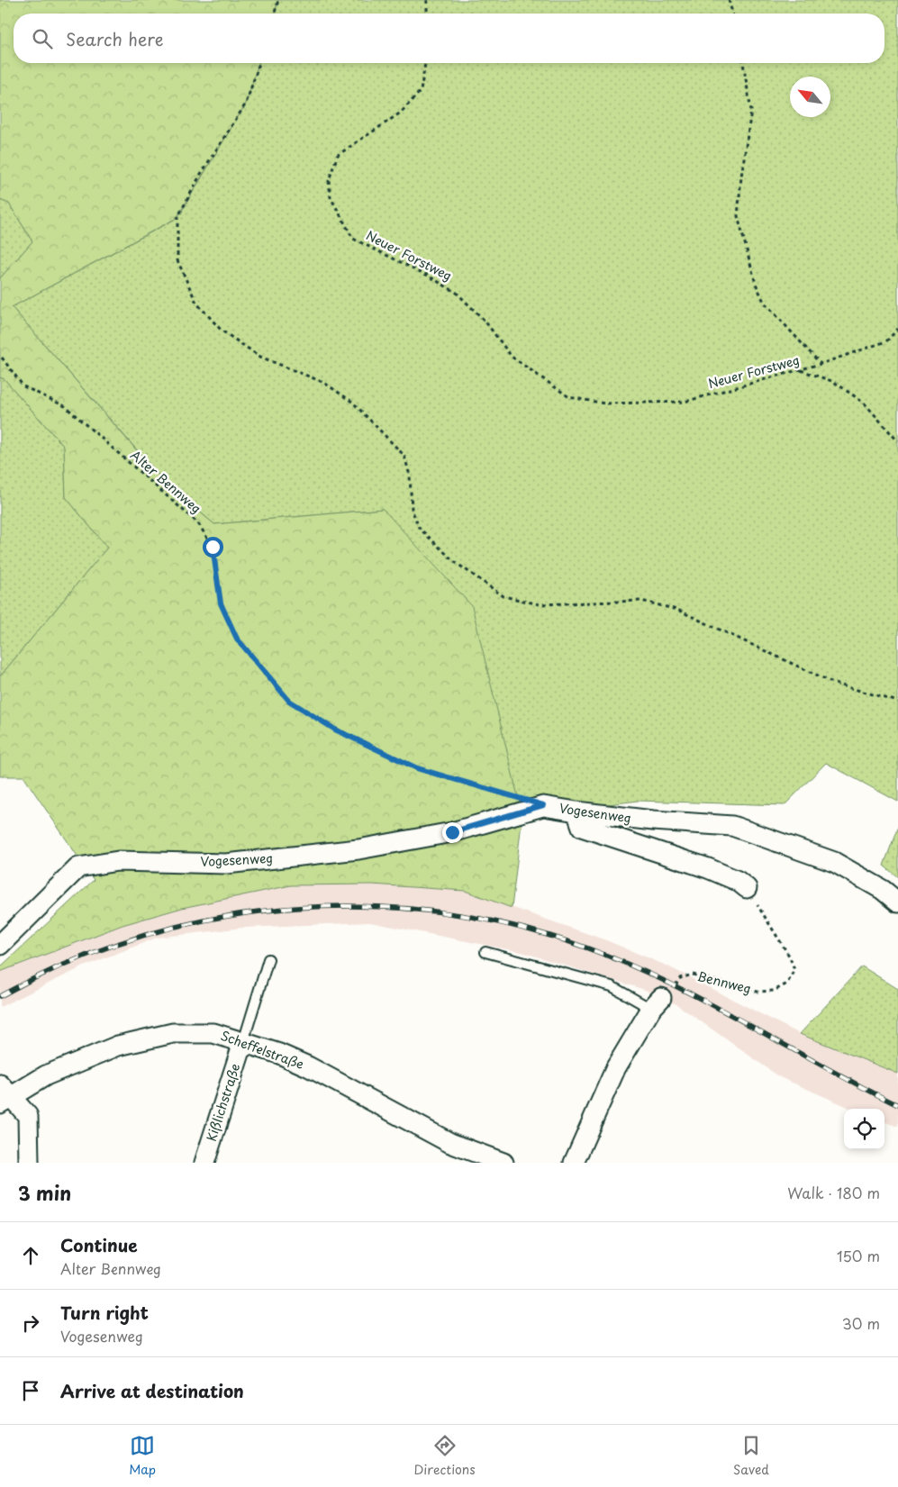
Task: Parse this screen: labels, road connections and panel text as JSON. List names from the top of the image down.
{
  "streets": {
    "street": ["Vogesenweg", "Scheffelstraße", "Kißlichstraße"],
    "path": ["Neuer Forstweg", "Alter Bennweg", "Bennweg"]
  },
  "crossings": [
    ["Scheffelstraße", "Kißlichstraße"]
  ],
  "north": "top left",
  "page": {
    "search": "Search here",
    "heading": ["3 min", "Walk · 180 m"],
    "list": [
      ["Continue", "Alter Bennweg", "150 m"],
      ["Turn right", "Vogesenweg", "30 m"],
      "Arrive at destination"
    ],
    "nav": ["Map", "Directions", "Saved"]
  }
}
